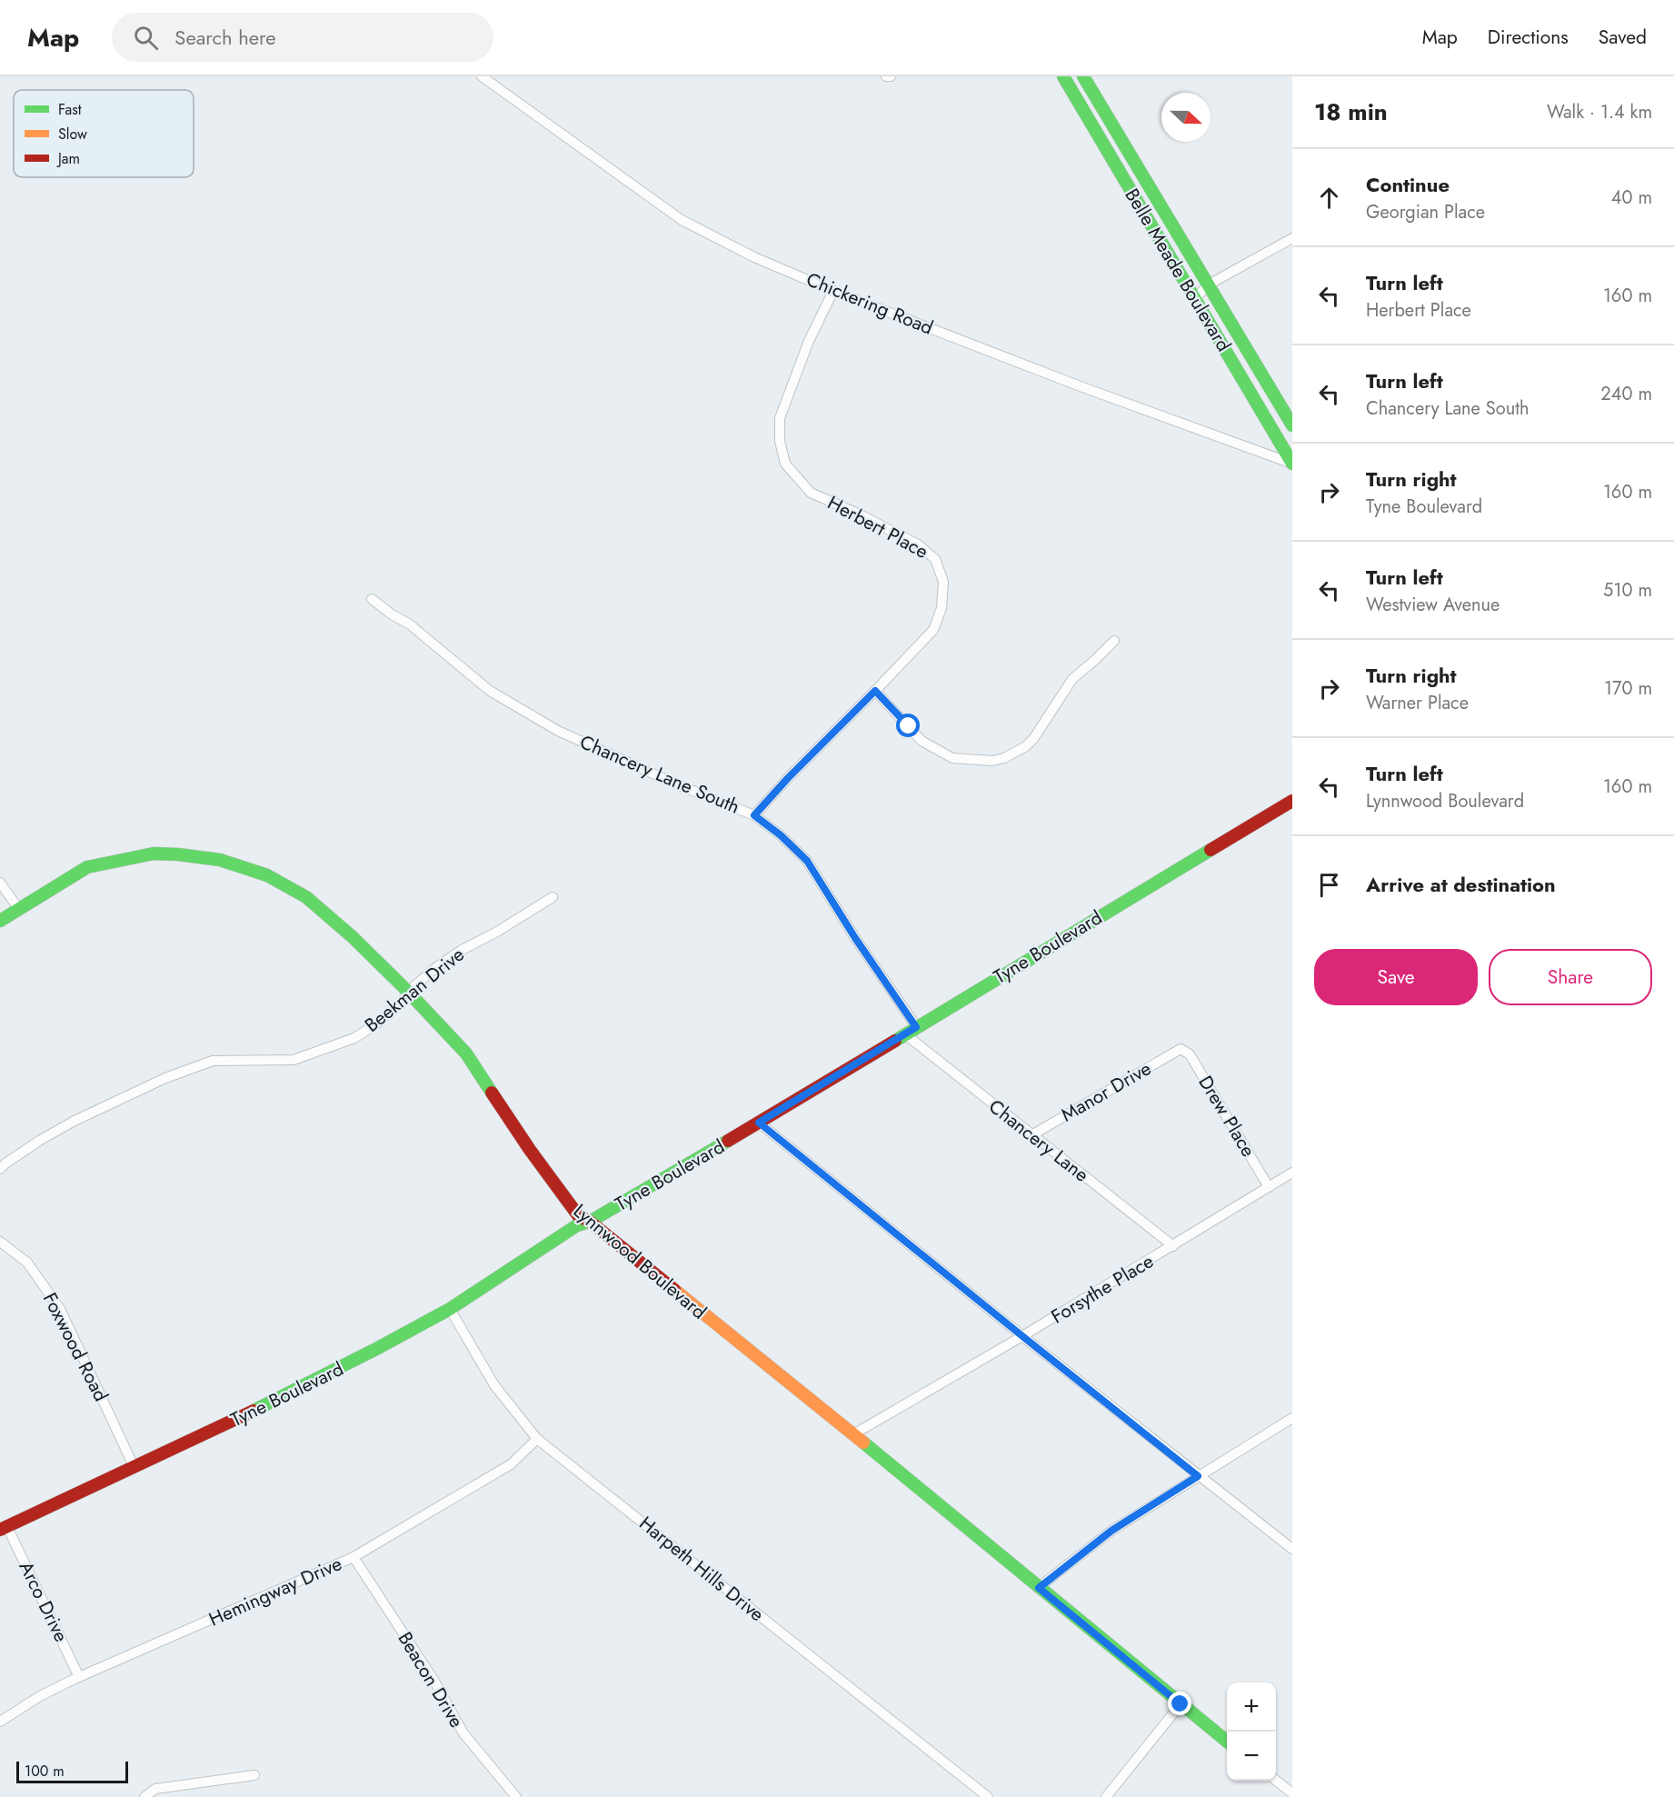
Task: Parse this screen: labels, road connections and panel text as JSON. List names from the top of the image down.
{
  "streets": {
    "street": [
      "Belle Meade Boulevard",
      "Chickering Road",
      "Herbert Place",
      "Chancery Lane South",
      "Tyne Boulevard",
      "Beekman Drive",
      "Manor Drive",
      "Drew Place",
      "Chancery Lane",
      "Lynnwood Boulevard",
      "Forsythe Place",
      "Foxwood Road",
      "Harpeth Hills Drive",
      "Hemingway Drive",
      "Arco Drive",
      "Beacon Drive"
    ]
  },
  "crossings": [
    ["Belle Meade Boulevard", "Chickering Road"],
    ["Chickering Road", "Herbert Place"],
    ["Herbert Place", "Chancery Lane South"],
    ["Chancery Lane South", "Tyne Boulevard"],
    ["Tyne Boulevard", "Chancery Lane"],
    ["Tyne Boulevard", "Lynnwood Boulevard"],
    ["Tyne Boulevard", "Foxwood Road"],
    ["Tyne Boulevard", "Harpeth Hills Drive"],
    ["Tyne Boulevard", "Arco Drive"],
    ["Beekman Drive", "Lynnwood Boulevard"],
    ["Manor Drive", "Drew Place"],
    ["Manor Drive", "Chancery Lane"],
    ["Drew Place", "Forsythe Place"],
    ["Chancery Lane", "Forsythe Place"],
    ["Lynnwood Boulevard", "Forsythe Place"],
    ["Harpeth Hills Drive", "Hemingway Drive"],
    ["Hemingway Drive", "Arco Drive"],
    ["Hemingway Drive", "Beacon Drive"]
  ],
  "legend": ["Fast", "Slow", "Jam"],
  "scale_bar": "100 m",
  "north": "right",
  "page": {
    "header": "Map",
    "search": "Search here",
    "nav": ["Map", "Directions", "Saved"],
    "heading": ["18 min", "Walk · 1.4 km"],
    "list": [
      ["Continue", "Georgian Place", "40 m"],
      ["Turn left", "Herbert Place", "160 m"],
      ["Turn left", "Chancery Lane South", "240 m"],
      ["Turn right", "Tyne Boulevard", "160 m"],
      ["Turn left", "Westview Avenue", "510 m"],
      ["Turn right", "Warner Place", "170 m"],
      ["Turn left", "Lynnwood Boulevard", "160 m"],
      "Arrive at destination"
    ],
    "buttons": ["Save", "Share"],
    "map_buttons": ["+", "−"],
    "scale": "100 m"
  }
}
